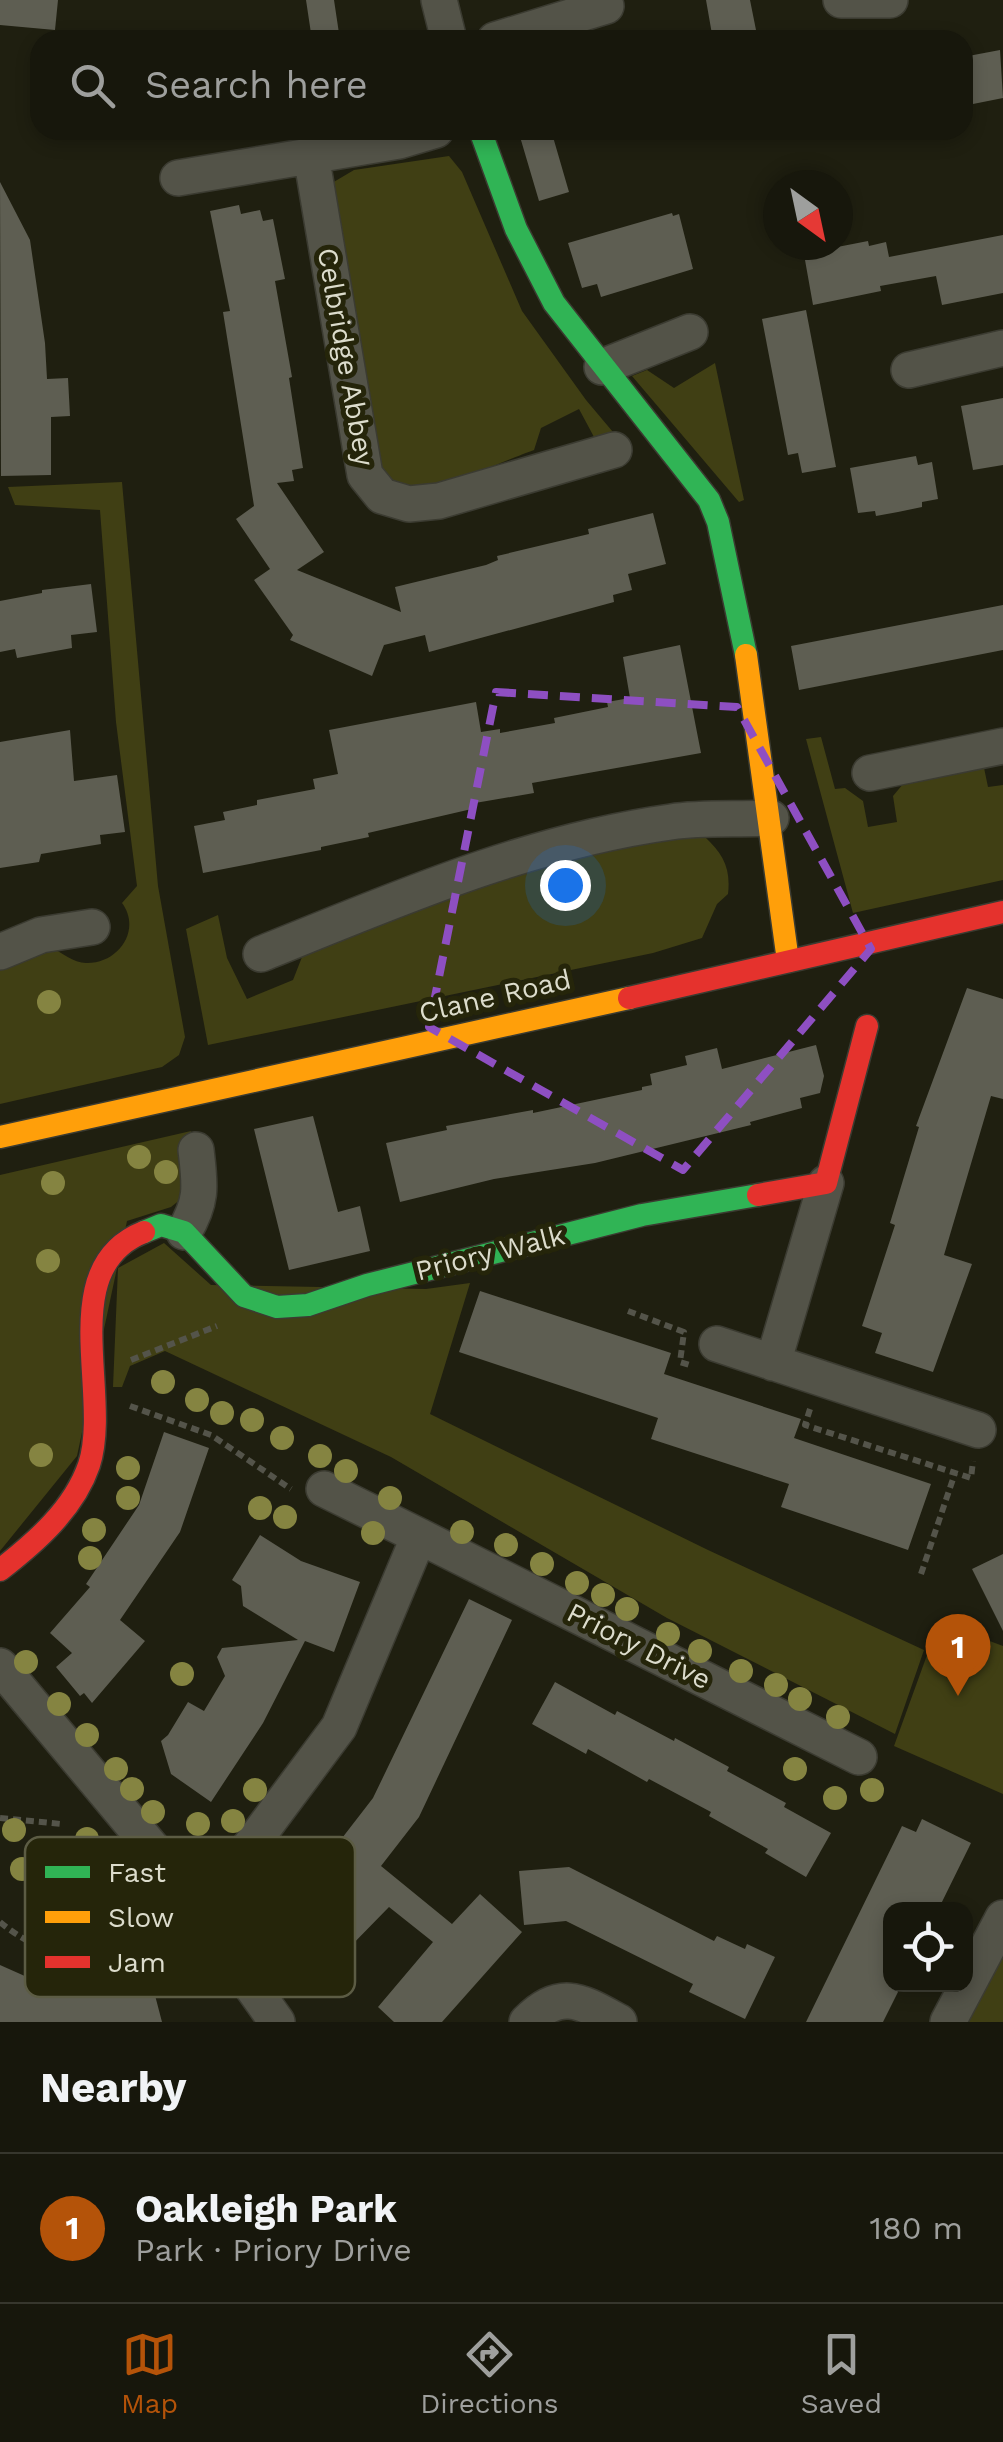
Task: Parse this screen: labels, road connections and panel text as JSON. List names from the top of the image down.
{
  "streets": {
    "street": [
      "Celbridge Abbey",
      "Clane Road",
      "Priory Walk",
      "Priory Drive"
    ]
  },
  "legend": ["Fast", "Slow", "Jam"],
  "north": "bottom right",
  "page": {
    "search": "Search here",
    "pins": "1",
    "heading": "Nearby",
    "list": [
      {
        "mark": "1",
        "name": "Oakleigh Park",
        "note": "Park · Priory Drive",
        "value": "180 m"
      }
    ],
    "nav": ["Map", "Directions", "Saved"]
  }
}
